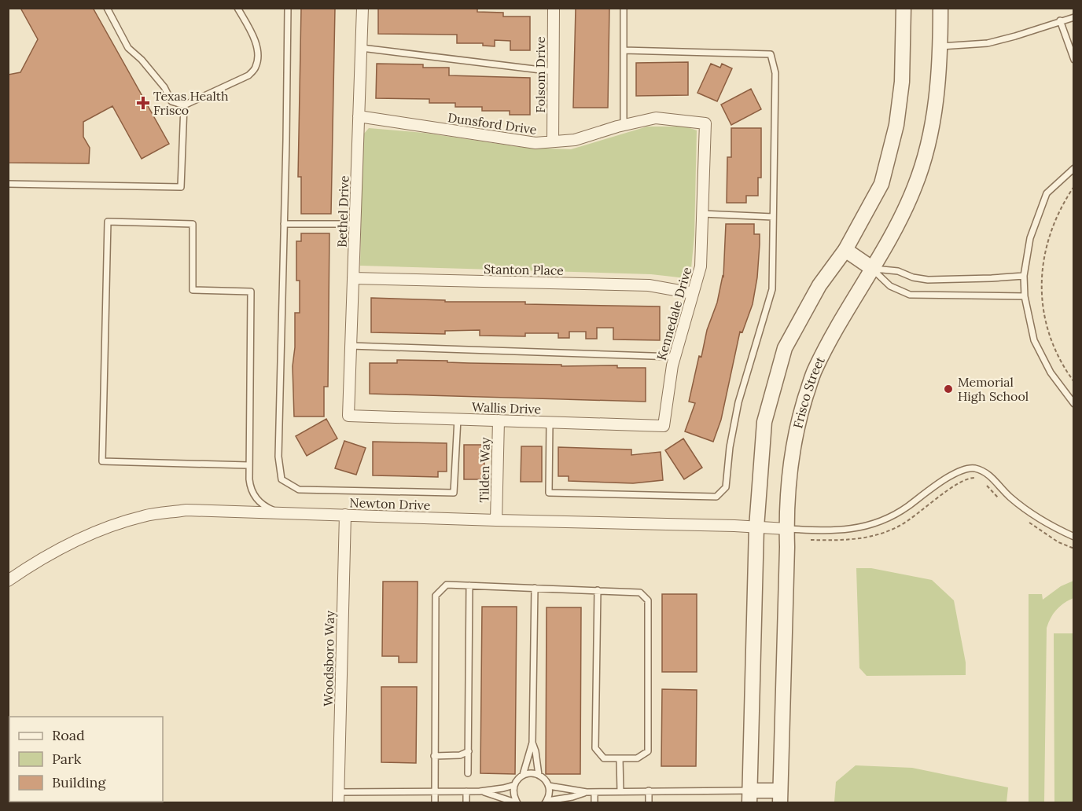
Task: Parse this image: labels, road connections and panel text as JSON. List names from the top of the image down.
{
  "streets": {
    "street": [
      "Folsom Drive",
      "Dunsford Drive",
      "Bethel Drive",
      "Stanton Place",
      "Kennedale Drive",
      "Frisco Street",
      "Wallis Drive",
      "Tilden Way",
      "Newton Drive",
      "Woodsboro Way"
    ]
  },
  "crossings": [
    ["Folsom Drive", "Dunsford Drive"],
    ["Dunsford Drive", "Bethel Drive"],
    ["Dunsford Drive", "Kennedale Drive"],
    ["Bethel Drive", "Stanton Place"],
    ["Bethel Drive", "Wallis Drive"],
    ["Stanton Place", "Kennedale Drive"],
    ["Kennedale Drive", "Wallis Drive"],
    ["Frisco Street", "Newton Drive"],
    ["Wallis Drive", "Tilden Way"],
    ["Tilden Way", "Newton Drive"],
    ["Newton Drive", "Woodsboro Way"]
  ],
  "places": {
    "health": ["Texas Health Frisco"],
    "other": ["Memorial High School"]
  },
  "legend": ["Road", "Park", "Building"]
}
